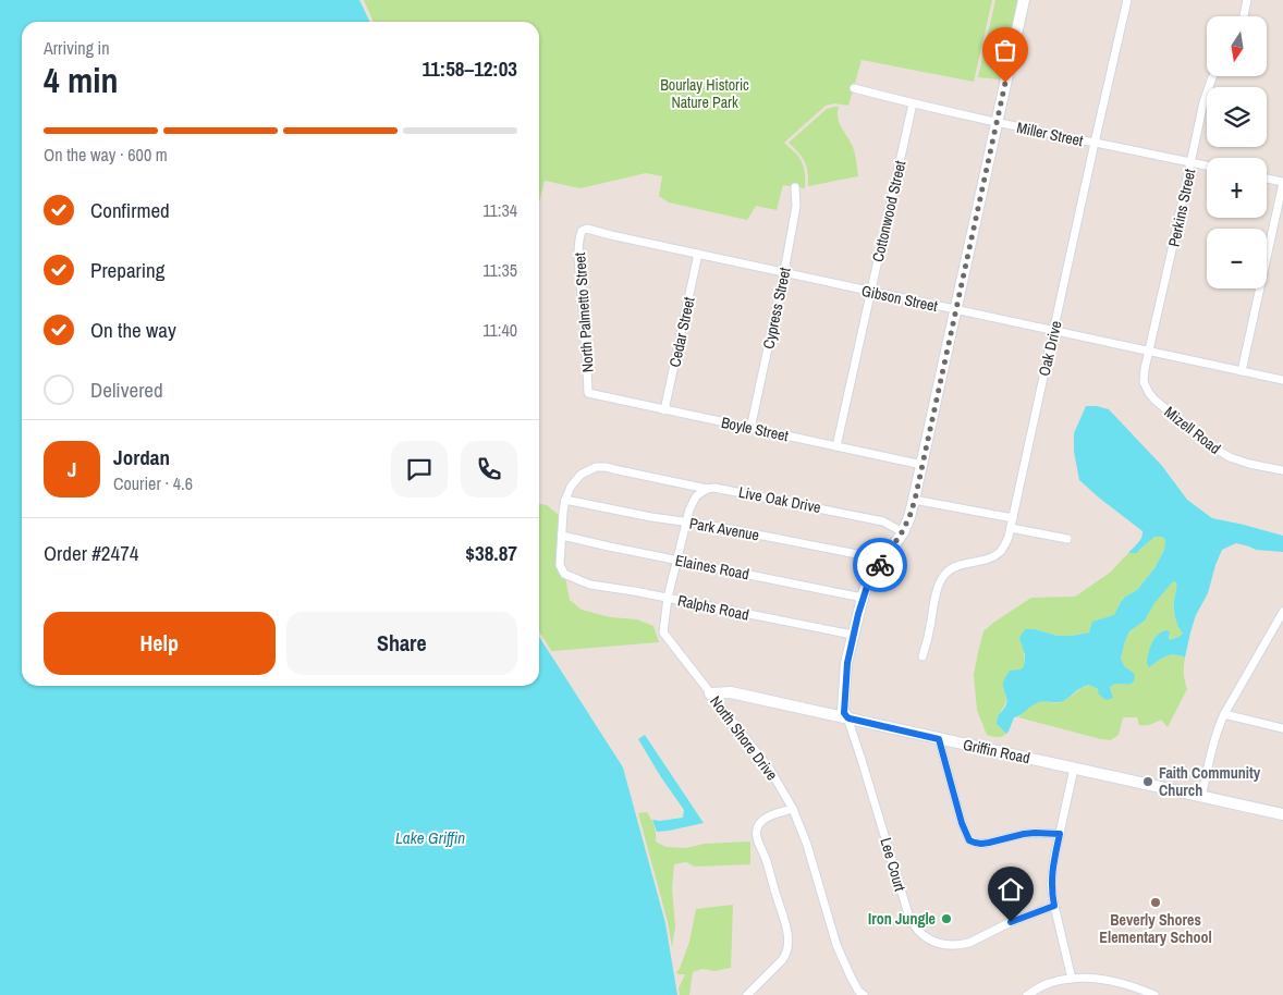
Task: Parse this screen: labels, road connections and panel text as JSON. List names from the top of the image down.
{
  "streets": {
    "street": [
      "Miller Street",
      "Perkins Street",
      "Cottonwood Street",
      "Gibson Street",
      "Cypress Street",
      "North Palmetto Street",
      "Cedar Street",
      "Oak Drive",
      "Boyle Street",
      "Mizell Road",
      "Live Oak Drive",
      "Park Avenue",
      "Elaines Road",
      "Ralphs Road",
      "North Shore Drive",
      "Griffin Road",
      "Lee Court"
    ]
  },
  "crossings": [
    ["Miller Street", "Perkins Street"],
    ["Miller Street", "Cottonwood Street"],
    ["Miller Street", "Oak Drive"],
    ["Perkins Street", "Gibson Street"],
    ["Perkins Street", "Mizell Road"],
    ["Cottonwood Street", "Gibson Street"],
    ["Cottonwood Street", "Boyle Street"],
    ["Gibson Street", "Cypress Street"],
    ["Gibson Street", "North Palmetto Street"],
    ["Gibson Street", "Cedar Street"],
    ["Gibson Street", "Oak Drive"],
    ["Gibson Street", "Mizell Road"],
    ["Cypress Street", "Boyle Street"],
    ["North Palmetto Street", "Boyle Street"],
    ["Cedar Street", "Boyle Street"],
    ["Live Oak Drive", "Park Avenue"],
    ["Live Oak Drive", "North Shore Drive"],
    ["Park Avenue", "North Shore Drive"],
    ["Elaines Road", "Ralphs Road"],
    ["Elaines Road", "North Shore Drive"],
    ["Ralphs Road", "North Shore Drive"],
    ["North Shore Drive", "Griffin Road"],
    ["Griffin Road", "Lee Court"]
  ],
  "water": ["Lake Griffin"],
  "parks": ["Bourlay Historic Nature Park"],
  "places": ["Faith Community Church", "Beverly Shores Elementary School", "Iron Jungle"],
  "north": "bottom",
  "page": {
    "map_buttons": ["+", "−"],
    "heading": ["4 min", "Arriving in", "11:58–12:03"],
    "panel": [
      "Jordan",
      "Courier · 4.6",
      "Order #2474",
      "$38.87"
    ],
    "bar": "On the way · 600 m",
    "list": [
      ["Confirmed", "11:34"],
      ["Preparing", "11:35"],
      ["On the way", "11:40"],
      "Delivered"
    ],
    "round": "J",
    "buttons": ["Help", "Share"]
  }
}
